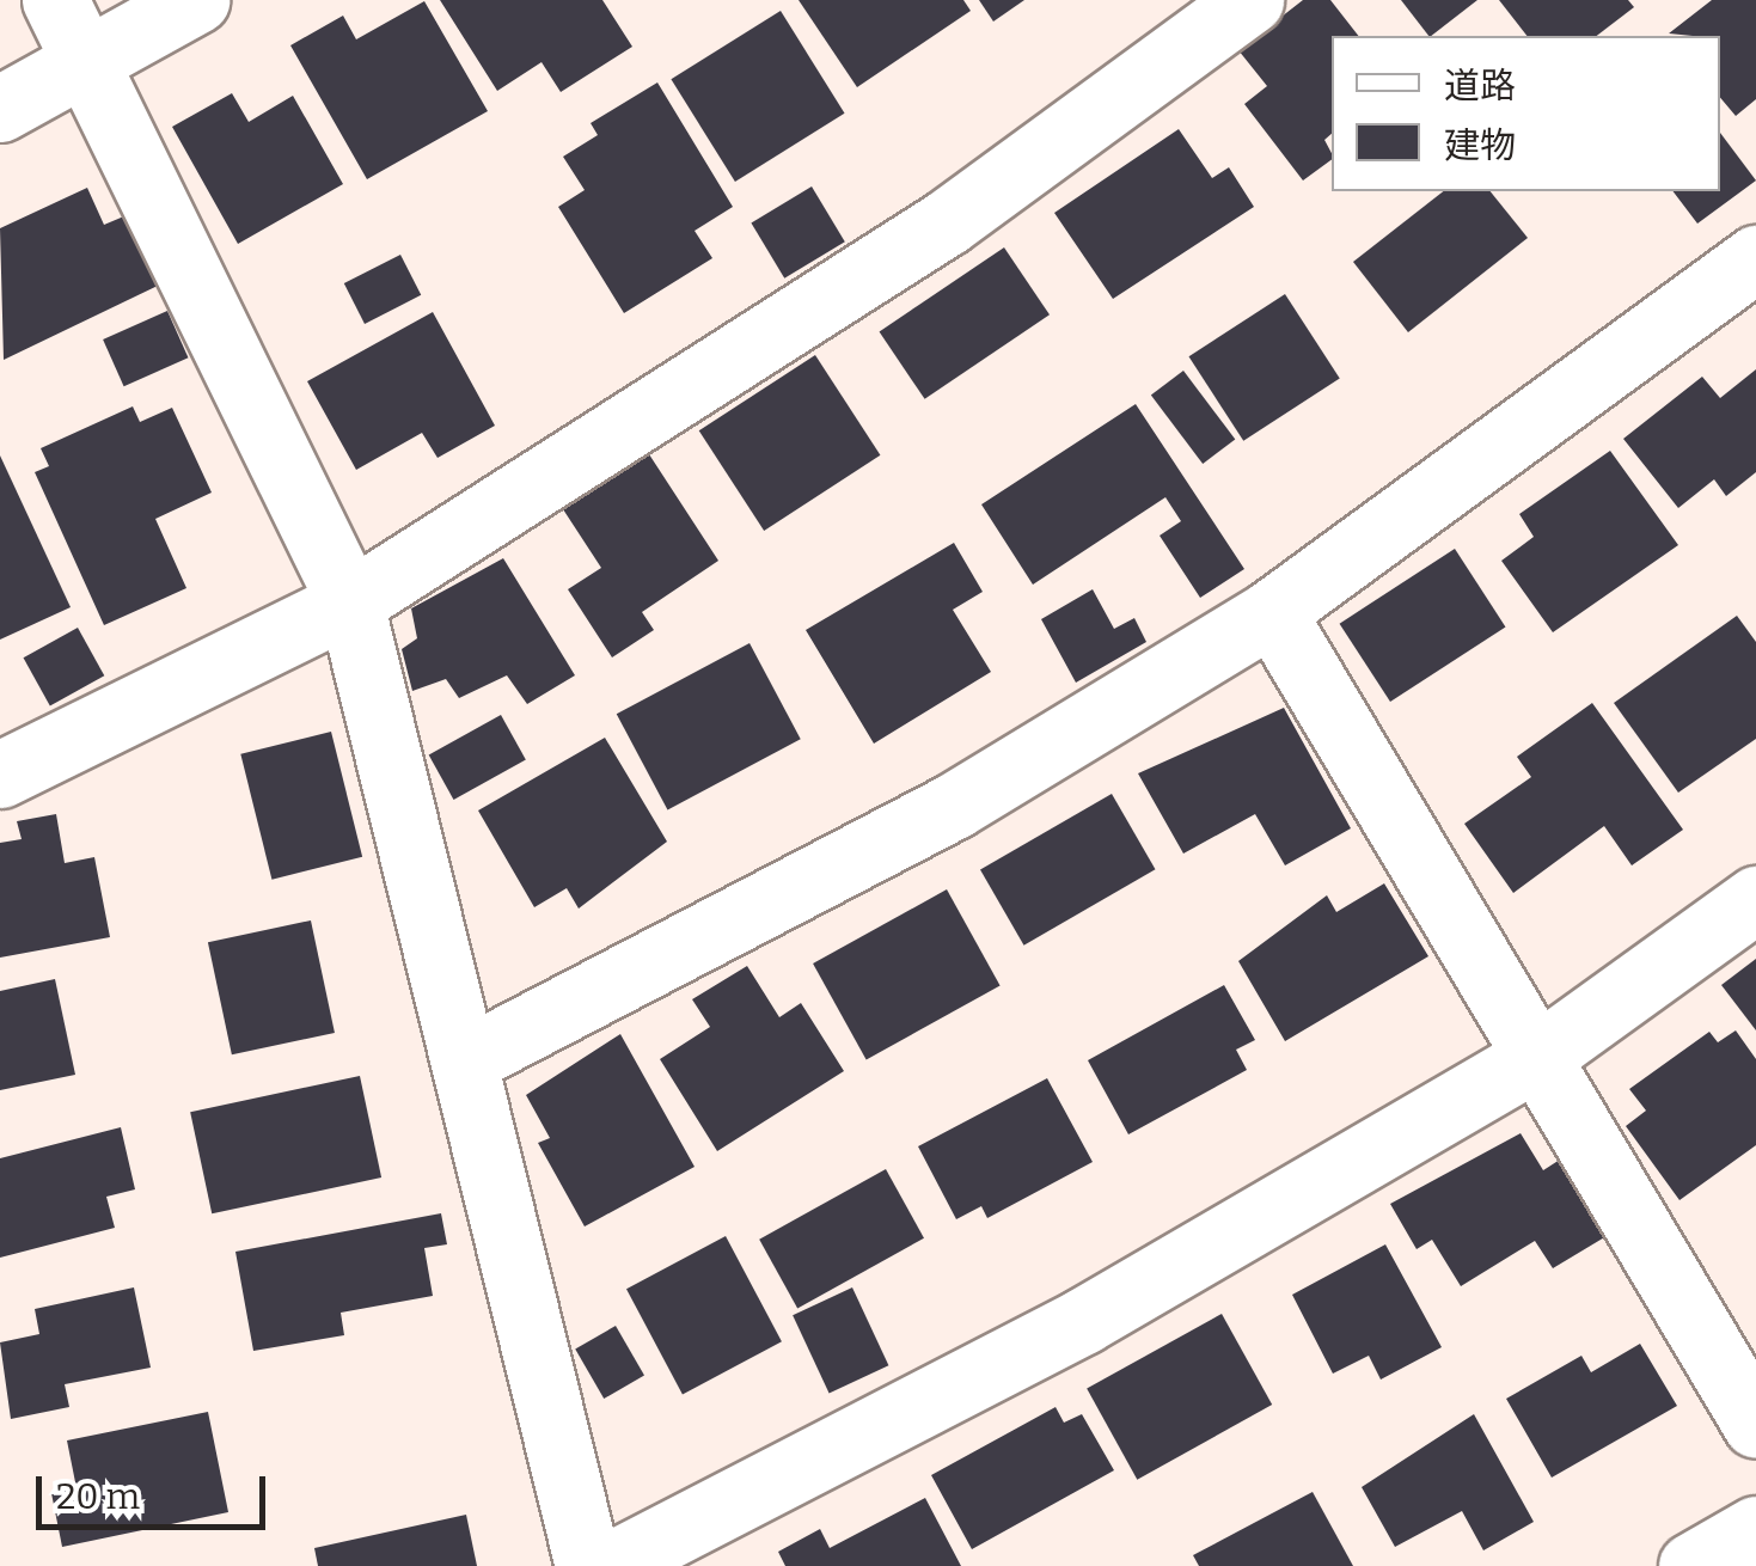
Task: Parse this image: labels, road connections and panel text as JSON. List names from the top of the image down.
{
  "legend": ["道路", "建物"],
  "scale_bar": "20 m"
}
